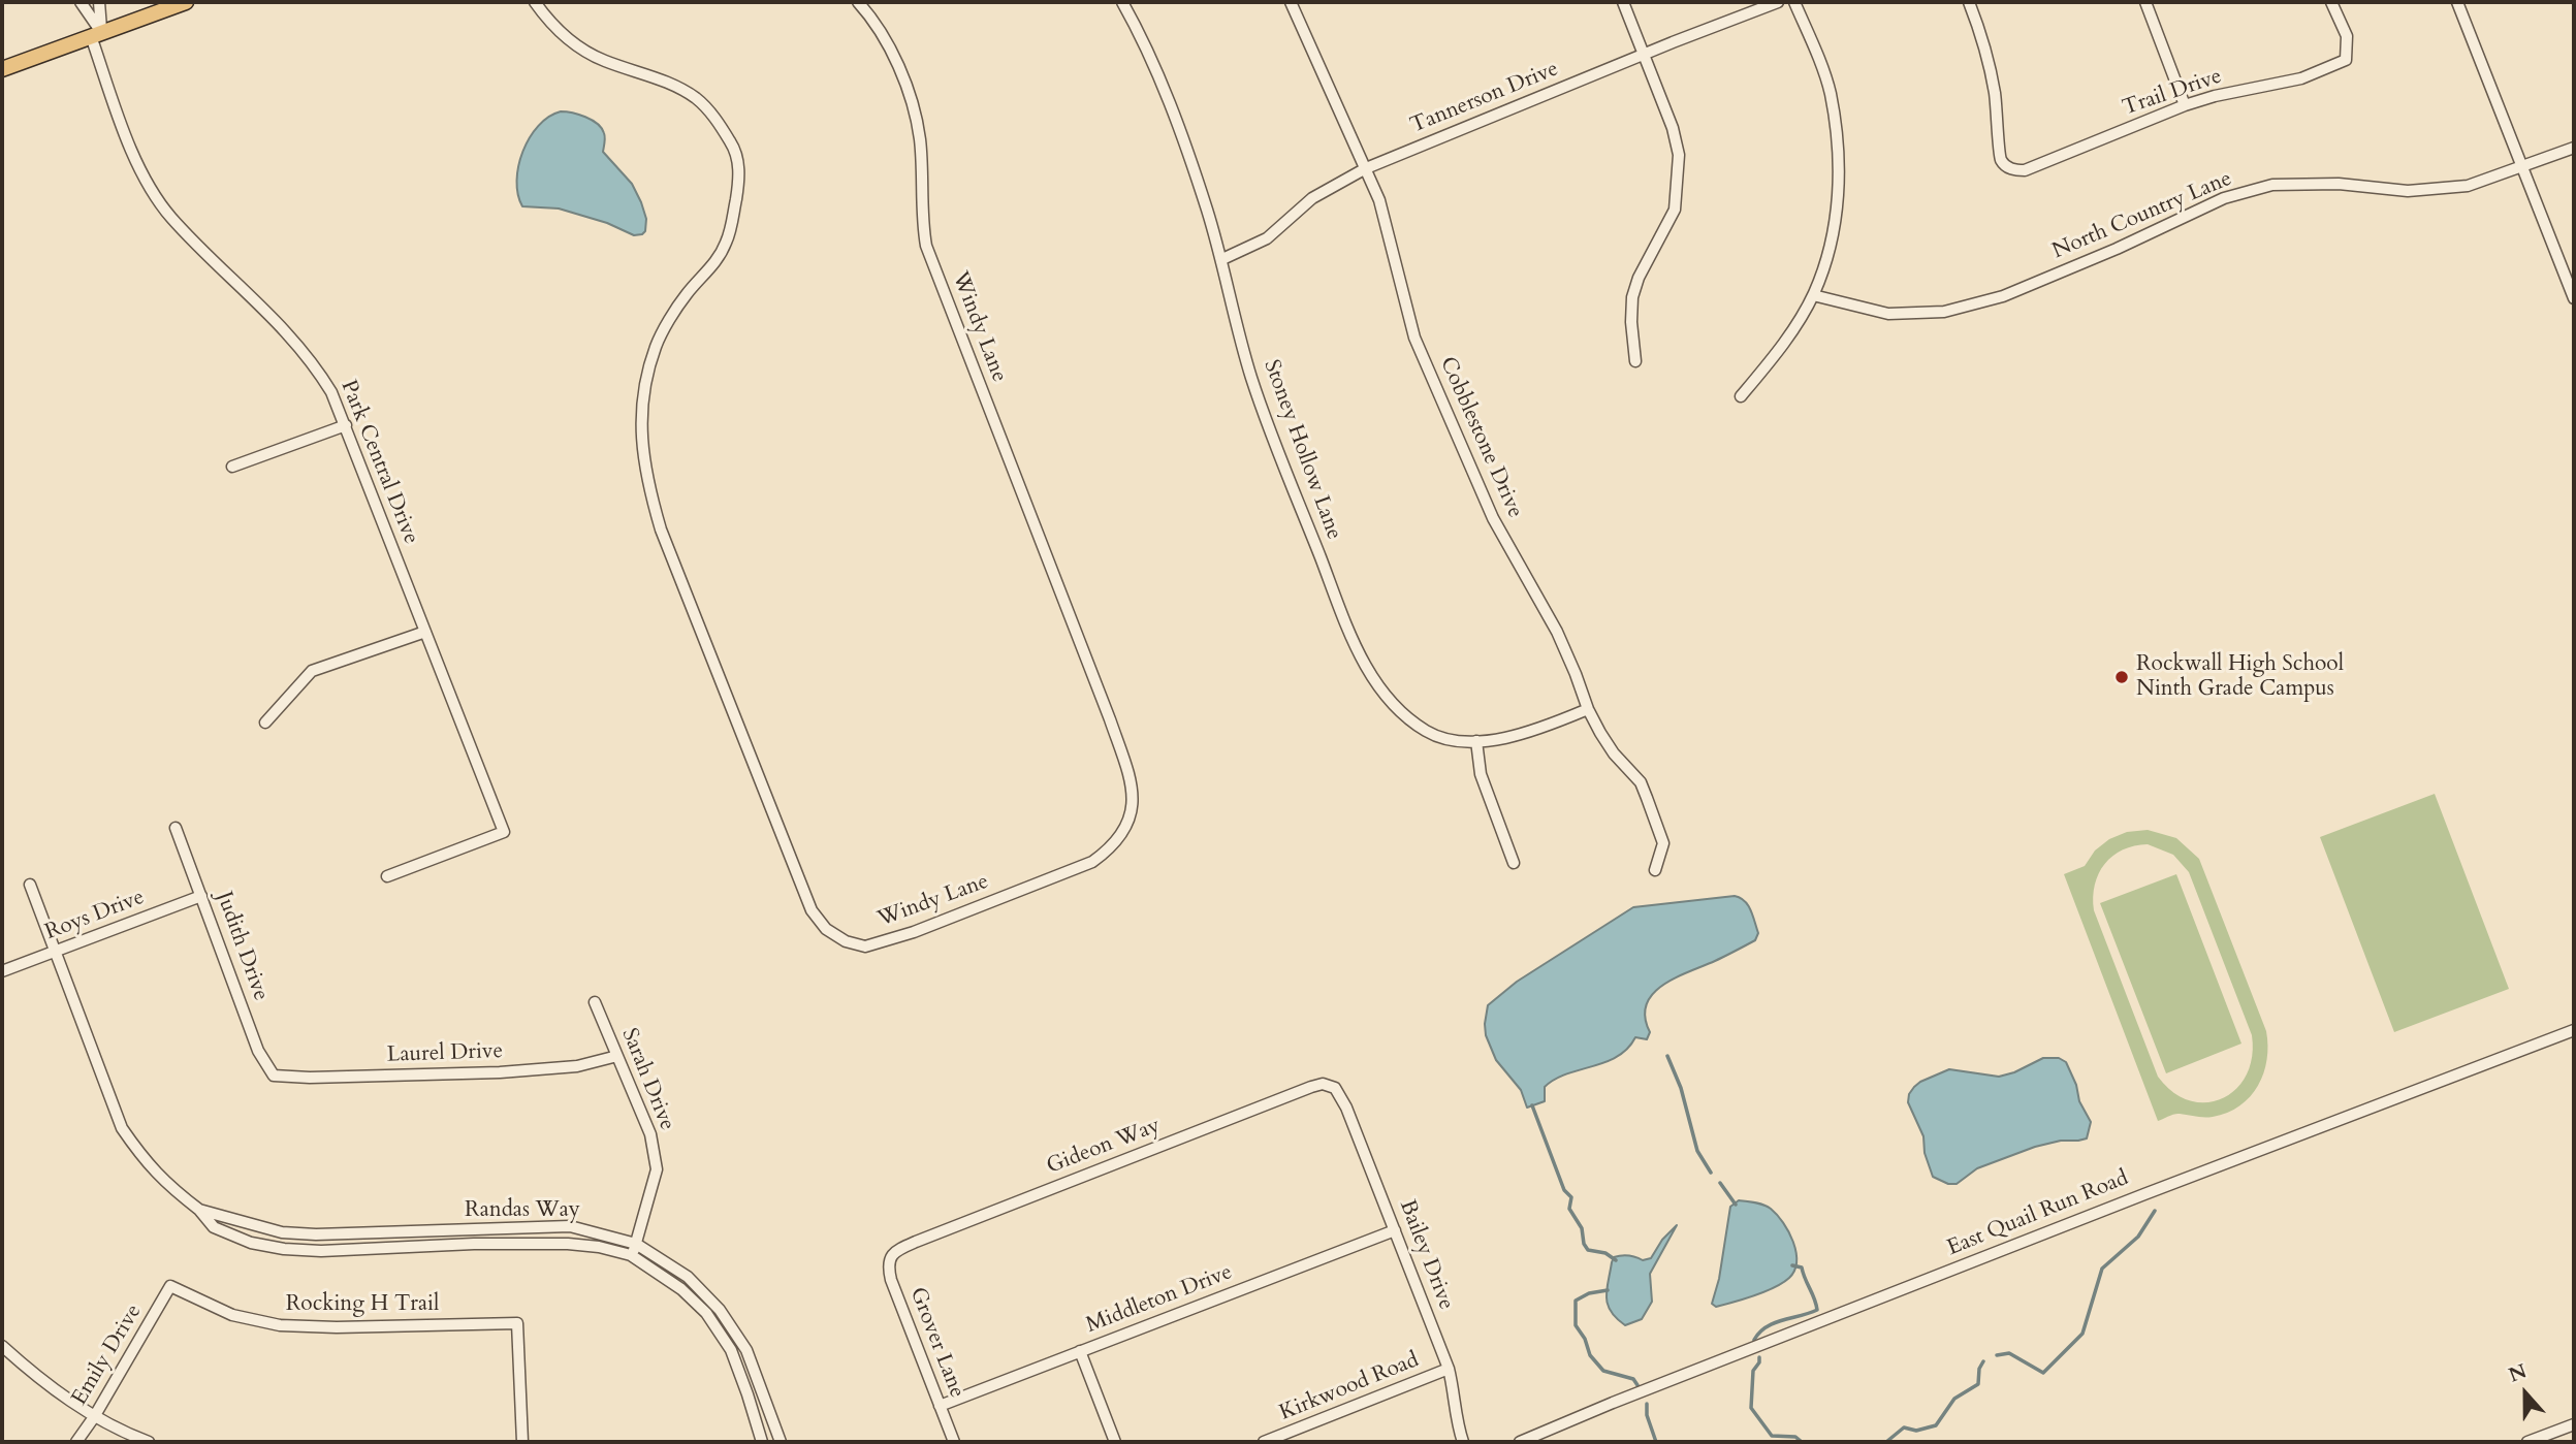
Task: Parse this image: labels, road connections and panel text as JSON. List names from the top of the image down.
{
  "streets": {
    "street": [
      "Trail Drive",
      "Tannerson Drive",
      "North Country Lane",
      "Windy Lane",
      "Cobblestone Drive",
      "Stoney Hollow Lane",
      "Park Central Drive",
      "Roys Drive",
      "Judith Drive",
      "Laurel Drive",
      "Sarah Drive",
      "Gideon Way",
      "Randas Way",
      "East Quail Run Road",
      "Bailey Drive",
      "Middleton Drive",
      "Rocking H Trail",
      "Grover Lane",
      "Emily Drive",
      "Kirkwood Road"
    ]
  },
  "crossings": [
    ["Tannerson Drive", "Cobblestone Drive"],
    ["Tannerson Drive", "Stoney Hollow Lane"],
    ["Cobblestone Drive", "Stoney Hollow Lane"],
    ["Roys Drive", "Judith Drive"],
    ["Roys Drive", "Randas Way"],
    ["Judith Drive", "Laurel Drive"],
    ["Laurel Drive", "Sarah Drive"],
    ["Sarah Drive", "Randas Way"],
    ["Gideon Way", "Bailey Drive"],
    ["Gideon Way", "Grover Lane"],
    ["Bailey Drive", "Middleton Drive"],
    ["Bailey Drive", "Kirkwood Road"],
    ["Middleton Drive", "Grover Lane"],
    ["Rocking H Trail", "Emily Drive"]
  ],
  "places": ["Rockwall High School Ninth Grade Campus"],
  "north": "top"
}
